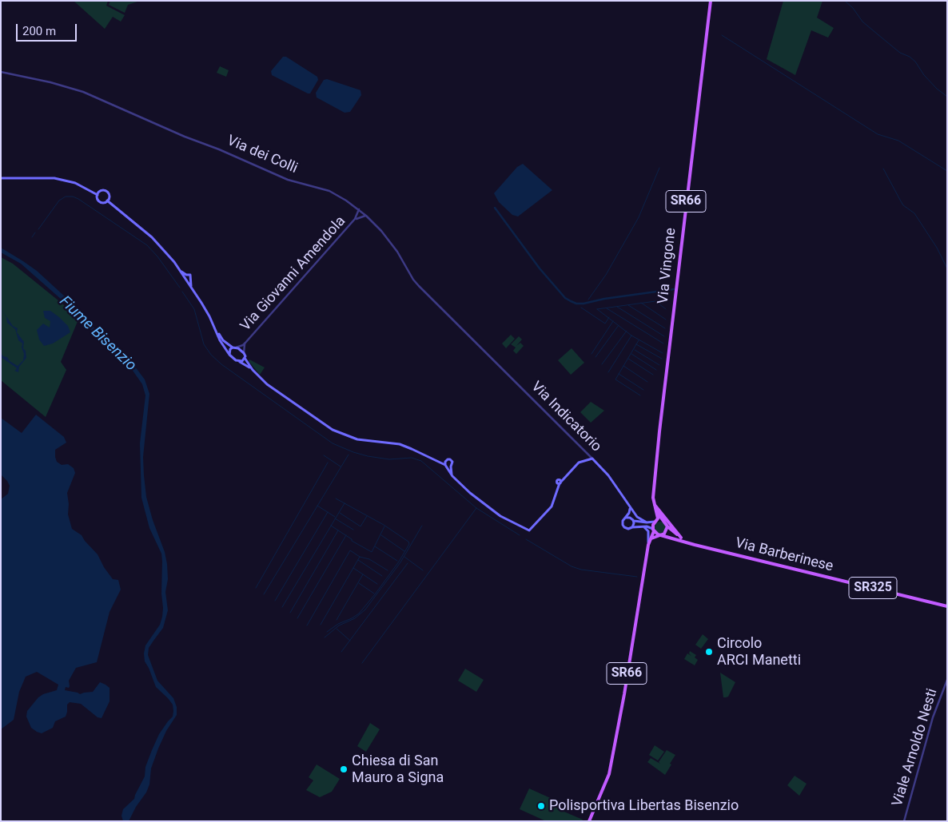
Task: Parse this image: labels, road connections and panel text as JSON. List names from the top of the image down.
{
  "streets": {
    "main road": [
      "SR66",
      "Via Vingone",
      "Via Indicatorio",
      "Via Barberinese",
      "SR325"
    ],
    "street": ["Via dei Colli", "Via Giovanni Amendola", "Viale Arnoldo Nesti"]
  },
  "crossings": [
    ["Via dei Colli", "Via Giovanni Amendola"],
    ["Via dei Colli", "Via Indicatorio"],
    ["SR66", "Via Vingone"],
    ["SR66", "Via Barberinese"],
    ["Via Vingone", "Via Barberinese"]
  ],
  "water": ["Fiume Bisenzio"],
  "places": ["Circolo ARCI Manetti", "Chiesa di San Mauro a Signa", "Polisportiva Libertas Bisenzio"],
  "scale_bar": "200 m"
}
